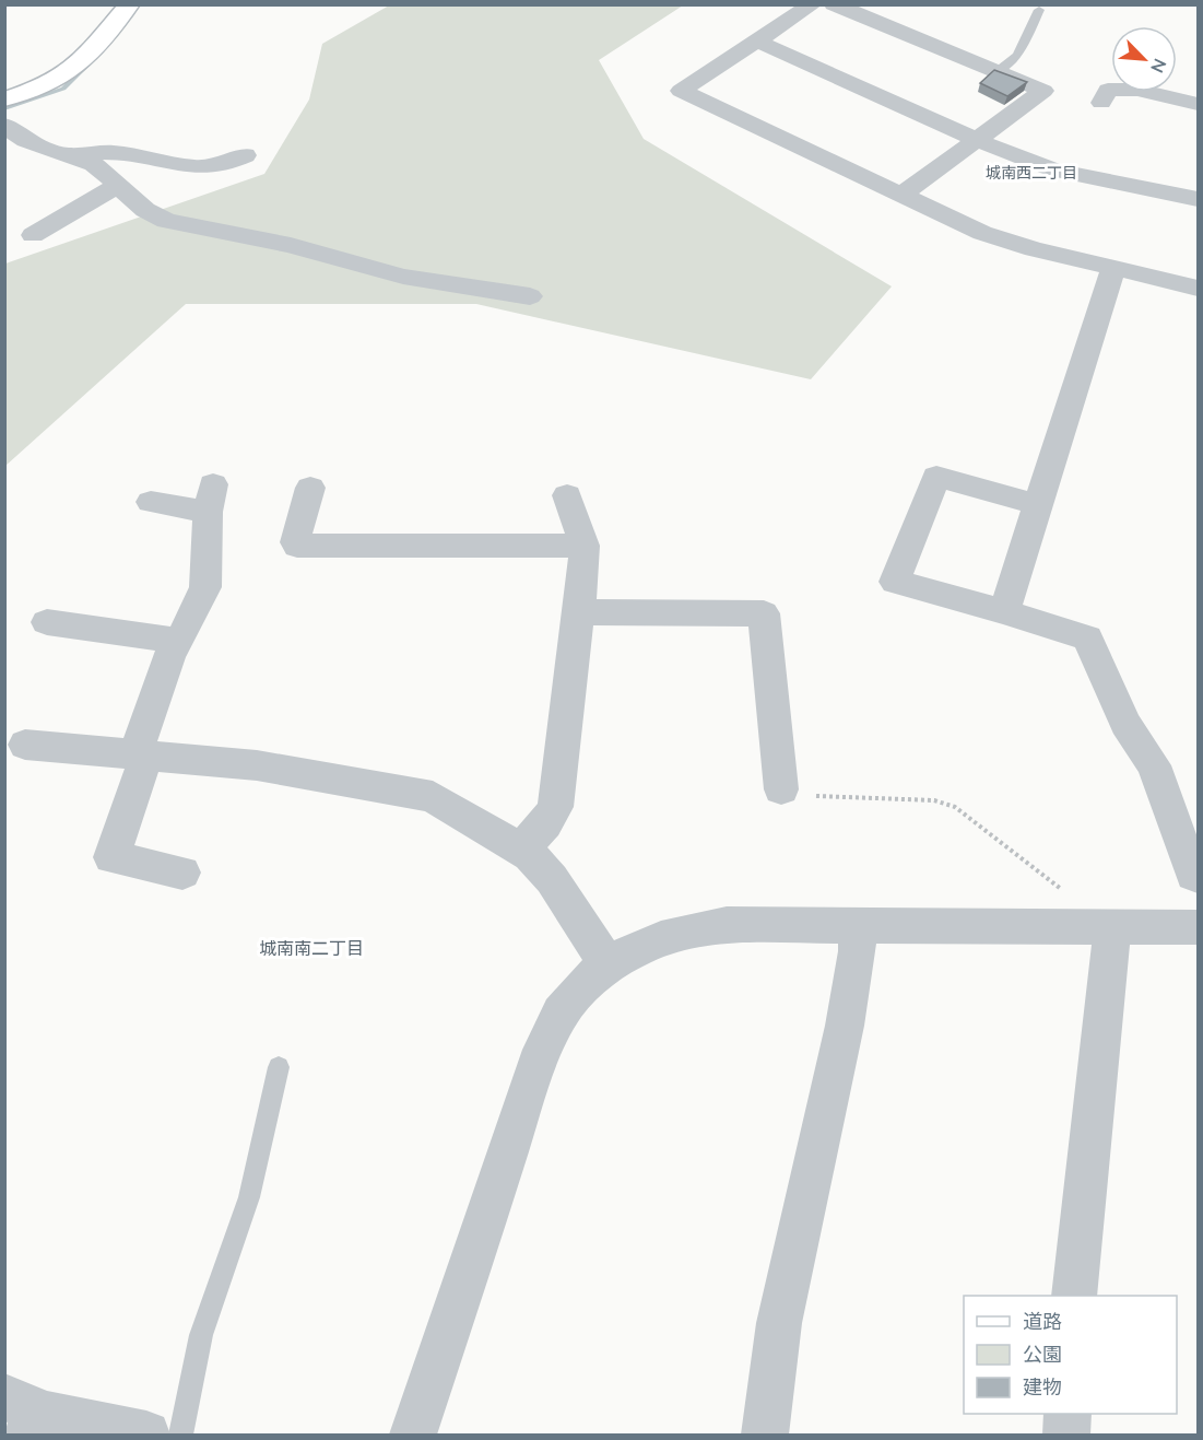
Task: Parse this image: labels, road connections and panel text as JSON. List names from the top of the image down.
{
  "districts": ["城南西二丁目", "城南南二丁目"],
  "legend": ["道路", "公園", "建物"],
  "north": "bottom right"
}
